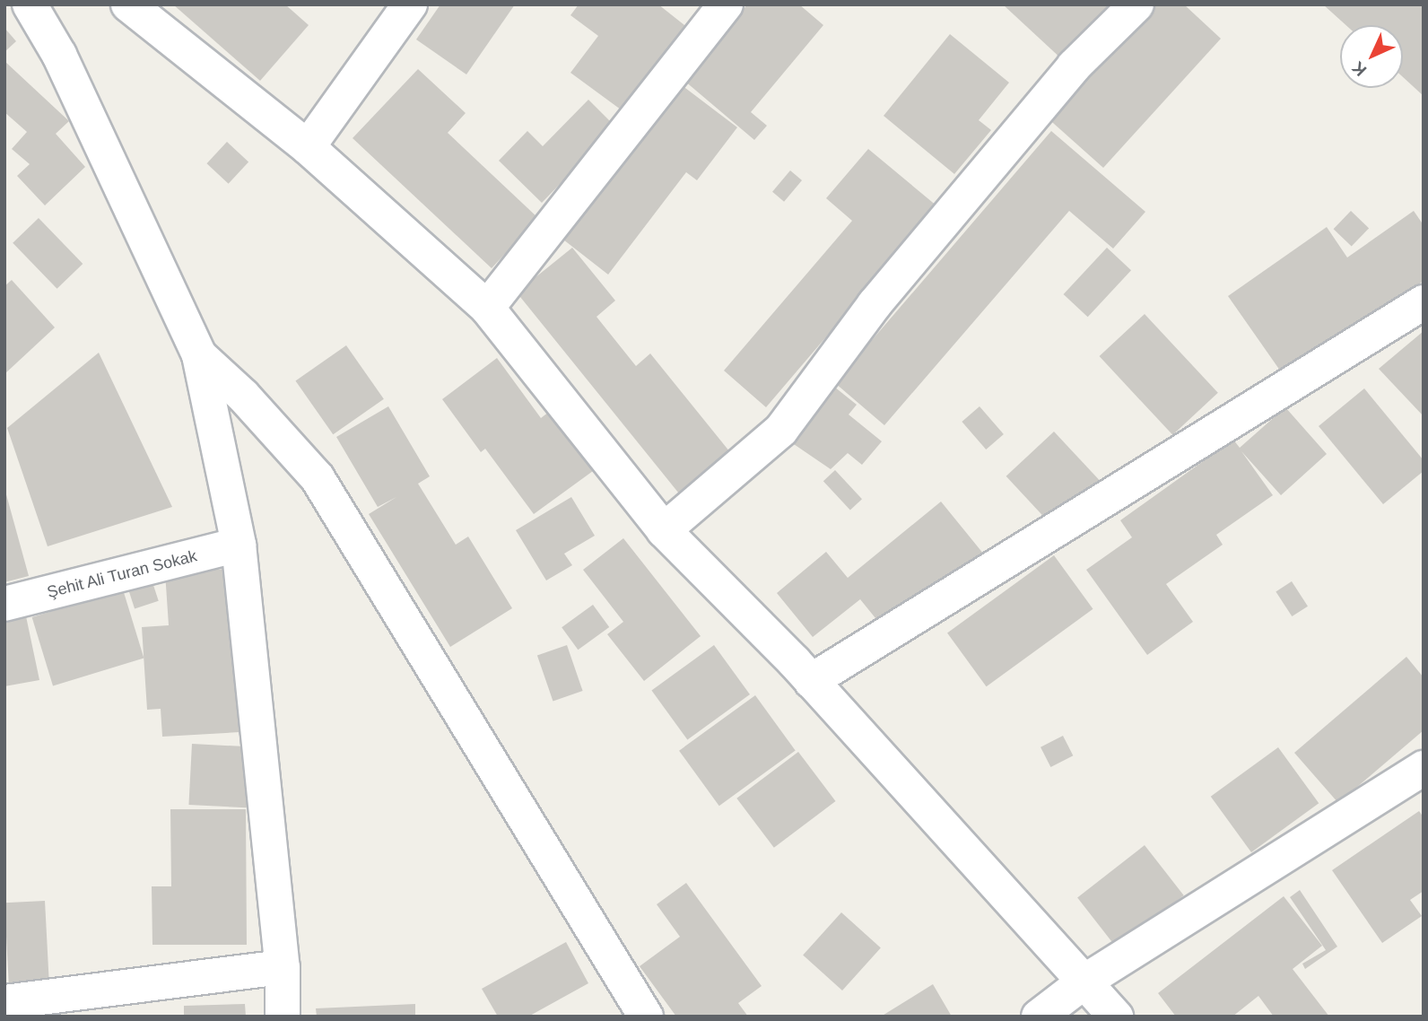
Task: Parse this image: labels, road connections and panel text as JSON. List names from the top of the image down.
{
  "streets": {
    "street": ["Şehit Ali Turan Sokak"]
  },
  "north": "bottom left"
}
